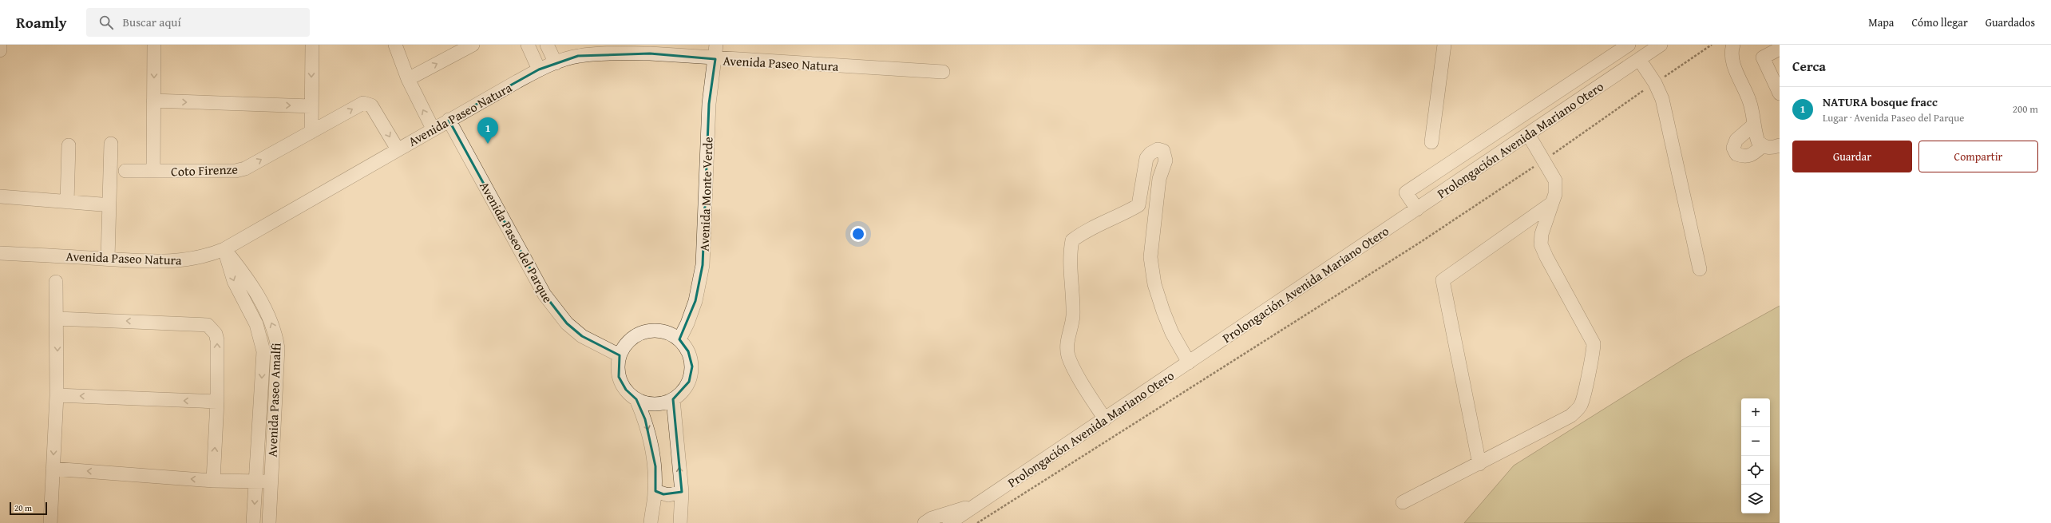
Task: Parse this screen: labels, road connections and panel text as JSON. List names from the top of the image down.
{
  "streets": {
    "street": [
      "Avenida Paseo Natura",
      "Prolongación Avenida Mariano Otero",
      "Coto Firenze",
      "Avenida Monte Verde",
      "Avenida Paseo del Parque",
      "Avenida Paseo Amalfi"
    ]
  },
  "crossings": [
    ["Avenida Paseo Natura", "Coto Firenze"],
    ["Avenida Paseo Natura", "Avenida Monte Verde"],
    ["Avenida Paseo Natura", "Avenida Paseo del Parque"],
    ["Avenida Paseo Natura", "Avenida Paseo Amalfi"],
    ["Avenida Monte Verde", "Avenida Paseo del Parque"]
  ],
  "scale_bar": "20 m",
  "page": {
    "header": "Roamly",
    "search": "Buscar aquí",
    "nav": ["Mapa", "Cómo llegar", "Guardados"],
    "heading": "Cerca",
    "list": [
      {
        "mark": "1",
        "name": "NATURA bosque fracc",
        "note": "Lugar · Avenida Paseo del Parque",
        "value": "200 m"
      }
    ],
    "pins": "1",
    "buttons": ["Guardar", "Compartir"],
    "map_buttons": ["+", "−"],
    "scale": "20 m"
  }
}
